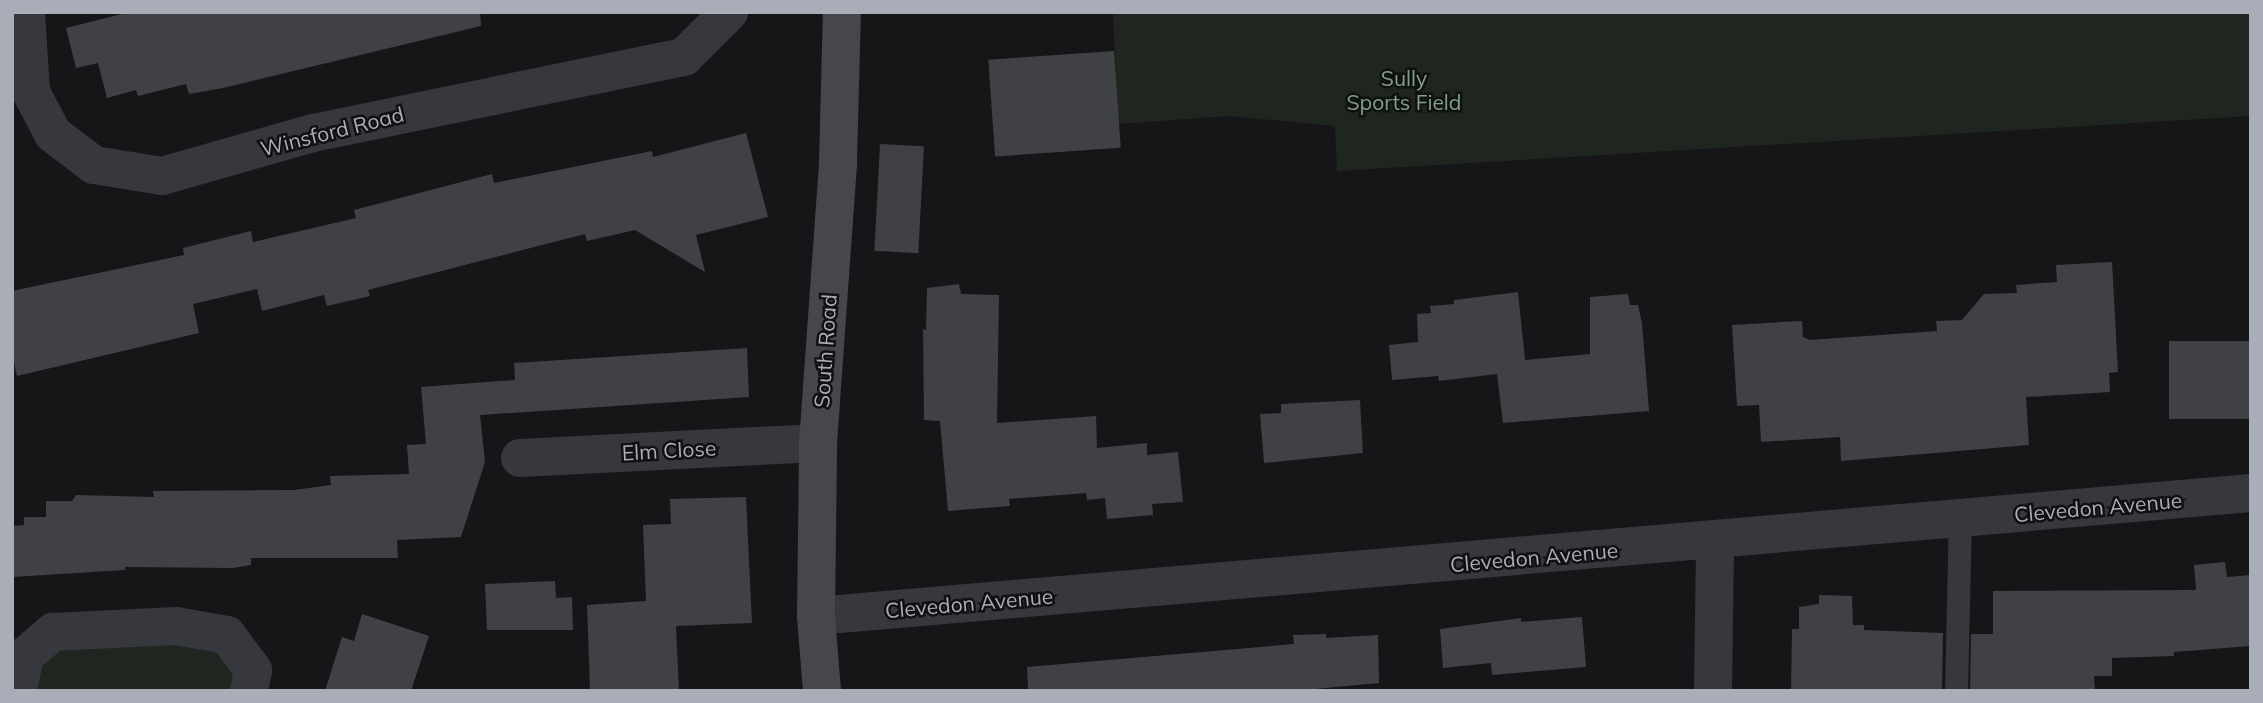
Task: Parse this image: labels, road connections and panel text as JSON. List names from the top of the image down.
{
  "streets": {
    "main road": ["South Road"],
    "street": ["Winsford Road", "Elm Close", "Clevedon Avenue"]
  },
  "crossings": [
    ["South Road", "Elm Close"],
    ["South Road", "Clevedon Avenue"]
  ],
  "parks": ["Sully Sports Field"]
}
